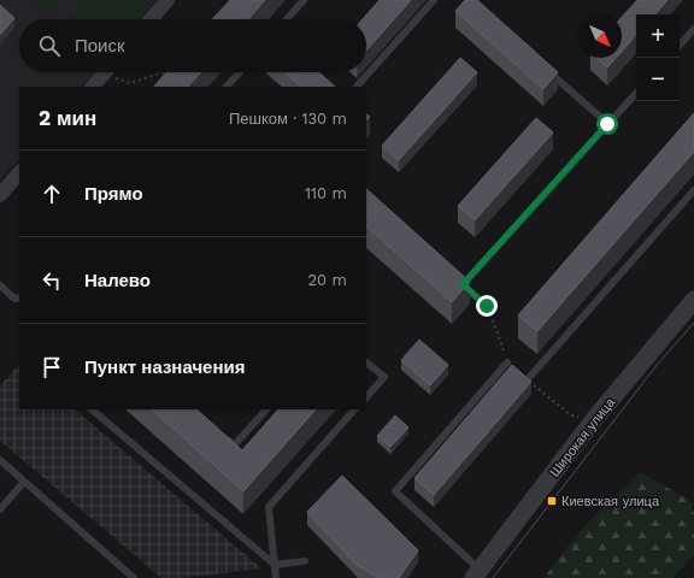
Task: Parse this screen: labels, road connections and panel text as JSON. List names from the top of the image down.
{
  "streets": {
    "street": ["Широкая улица"]
  },
  "places": {
    "transit": ["Киевская улица"]
  },
  "north": "bottom right",
  "page": {
    "map_buttons": ["+", "−"],
    "search": "Поиск",
    "heading": ["2 мин", "Пешком · 130 m"],
    "list": [
      ["Прямо", "110 m"],
      ["Налево", "20 m"],
      "Пункт назначения"
    ]
  }
}
